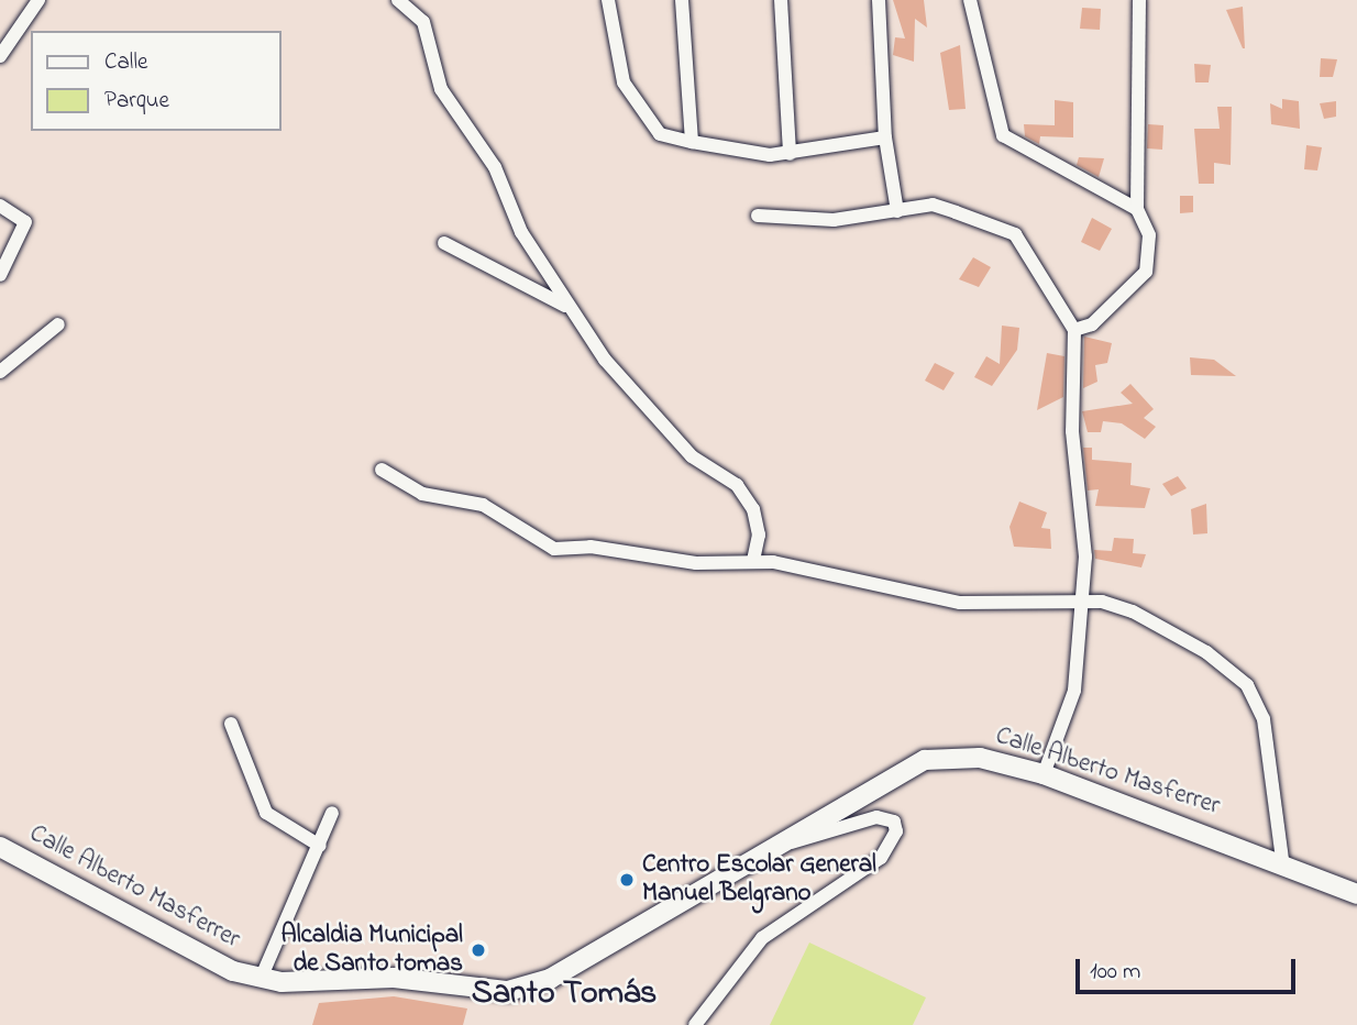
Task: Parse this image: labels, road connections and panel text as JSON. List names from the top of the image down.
{
  "streets": {
    "main road": ["Calle Alberto Masferrer"]
  },
  "districts": ["Santo Tomás"],
  "places": ["Centro Escolar General Manuel Belgrano", "Alcaldia Municipal de Santo tomas"],
  "legend": ["Calle", "Parque"],
  "scale_bar": "100 m"
}
